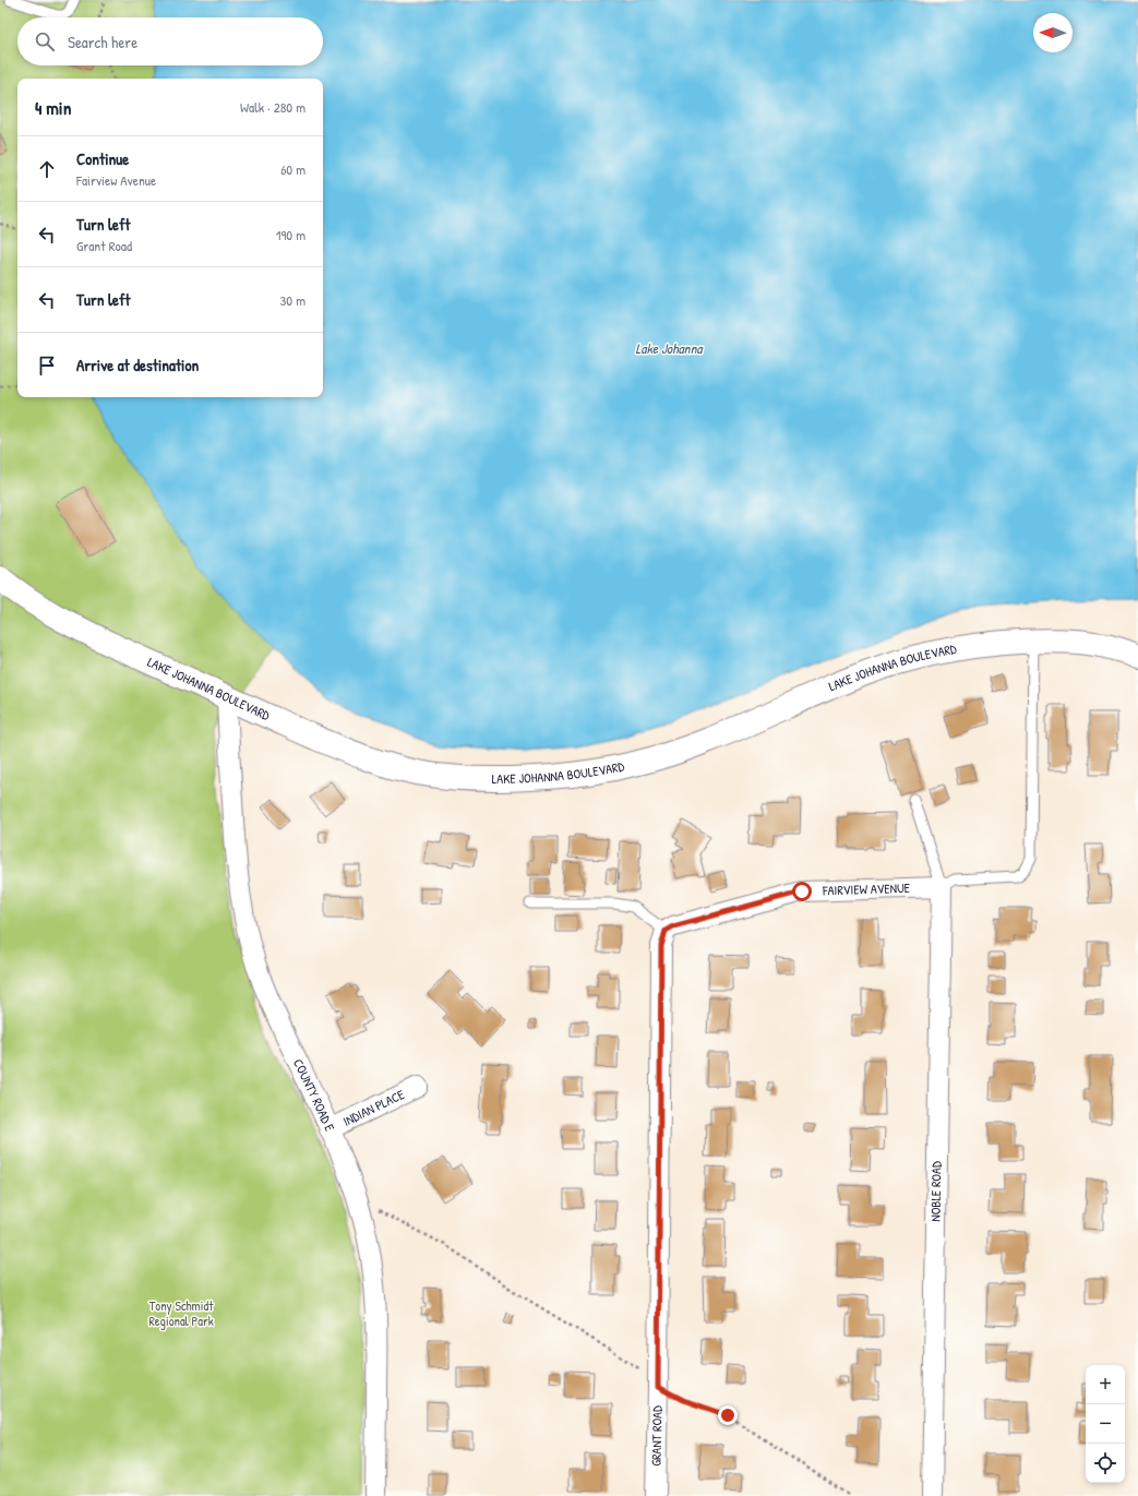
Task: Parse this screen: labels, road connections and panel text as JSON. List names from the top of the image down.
{
  "streets": {
    "street": [
      "LAKE JOHANNA BOULEVARD",
      "FAIRVIEW AVENUE",
      "COUNTY ROAD E",
      "INDIAN PLACE",
      "NOBLE ROAD",
      "GRANT ROAD"
    ]
  },
  "crossings": [
    ["LAKE JOHANNA BOULEVARD", "COUNTY ROAD E"],
    ["FAIRVIEW AVENUE", "NOBLE ROAD"],
    ["FAIRVIEW AVENUE", "GRANT ROAD"],
    ["COUNTY ROAD E", "INDIAN PLACE"]
  ],
  "water": ["Lake Johanna"],
  "parks": ["Tony Schmidt Regional Park"],
  "north": "left",
  "page": {
    "search": "Search here",
    "heading": ["4 min", "Walk · 280 m"],
    "list": [
      ["Continue", "Fairview Avenue", "60 m"],
      ["Turn left", "Grant Road", "190 m"],
      ["Turn left", "30 m"],
      "Arrive at destination"
    ],
    "map_buttons": ["+", "−"]
  }
}
